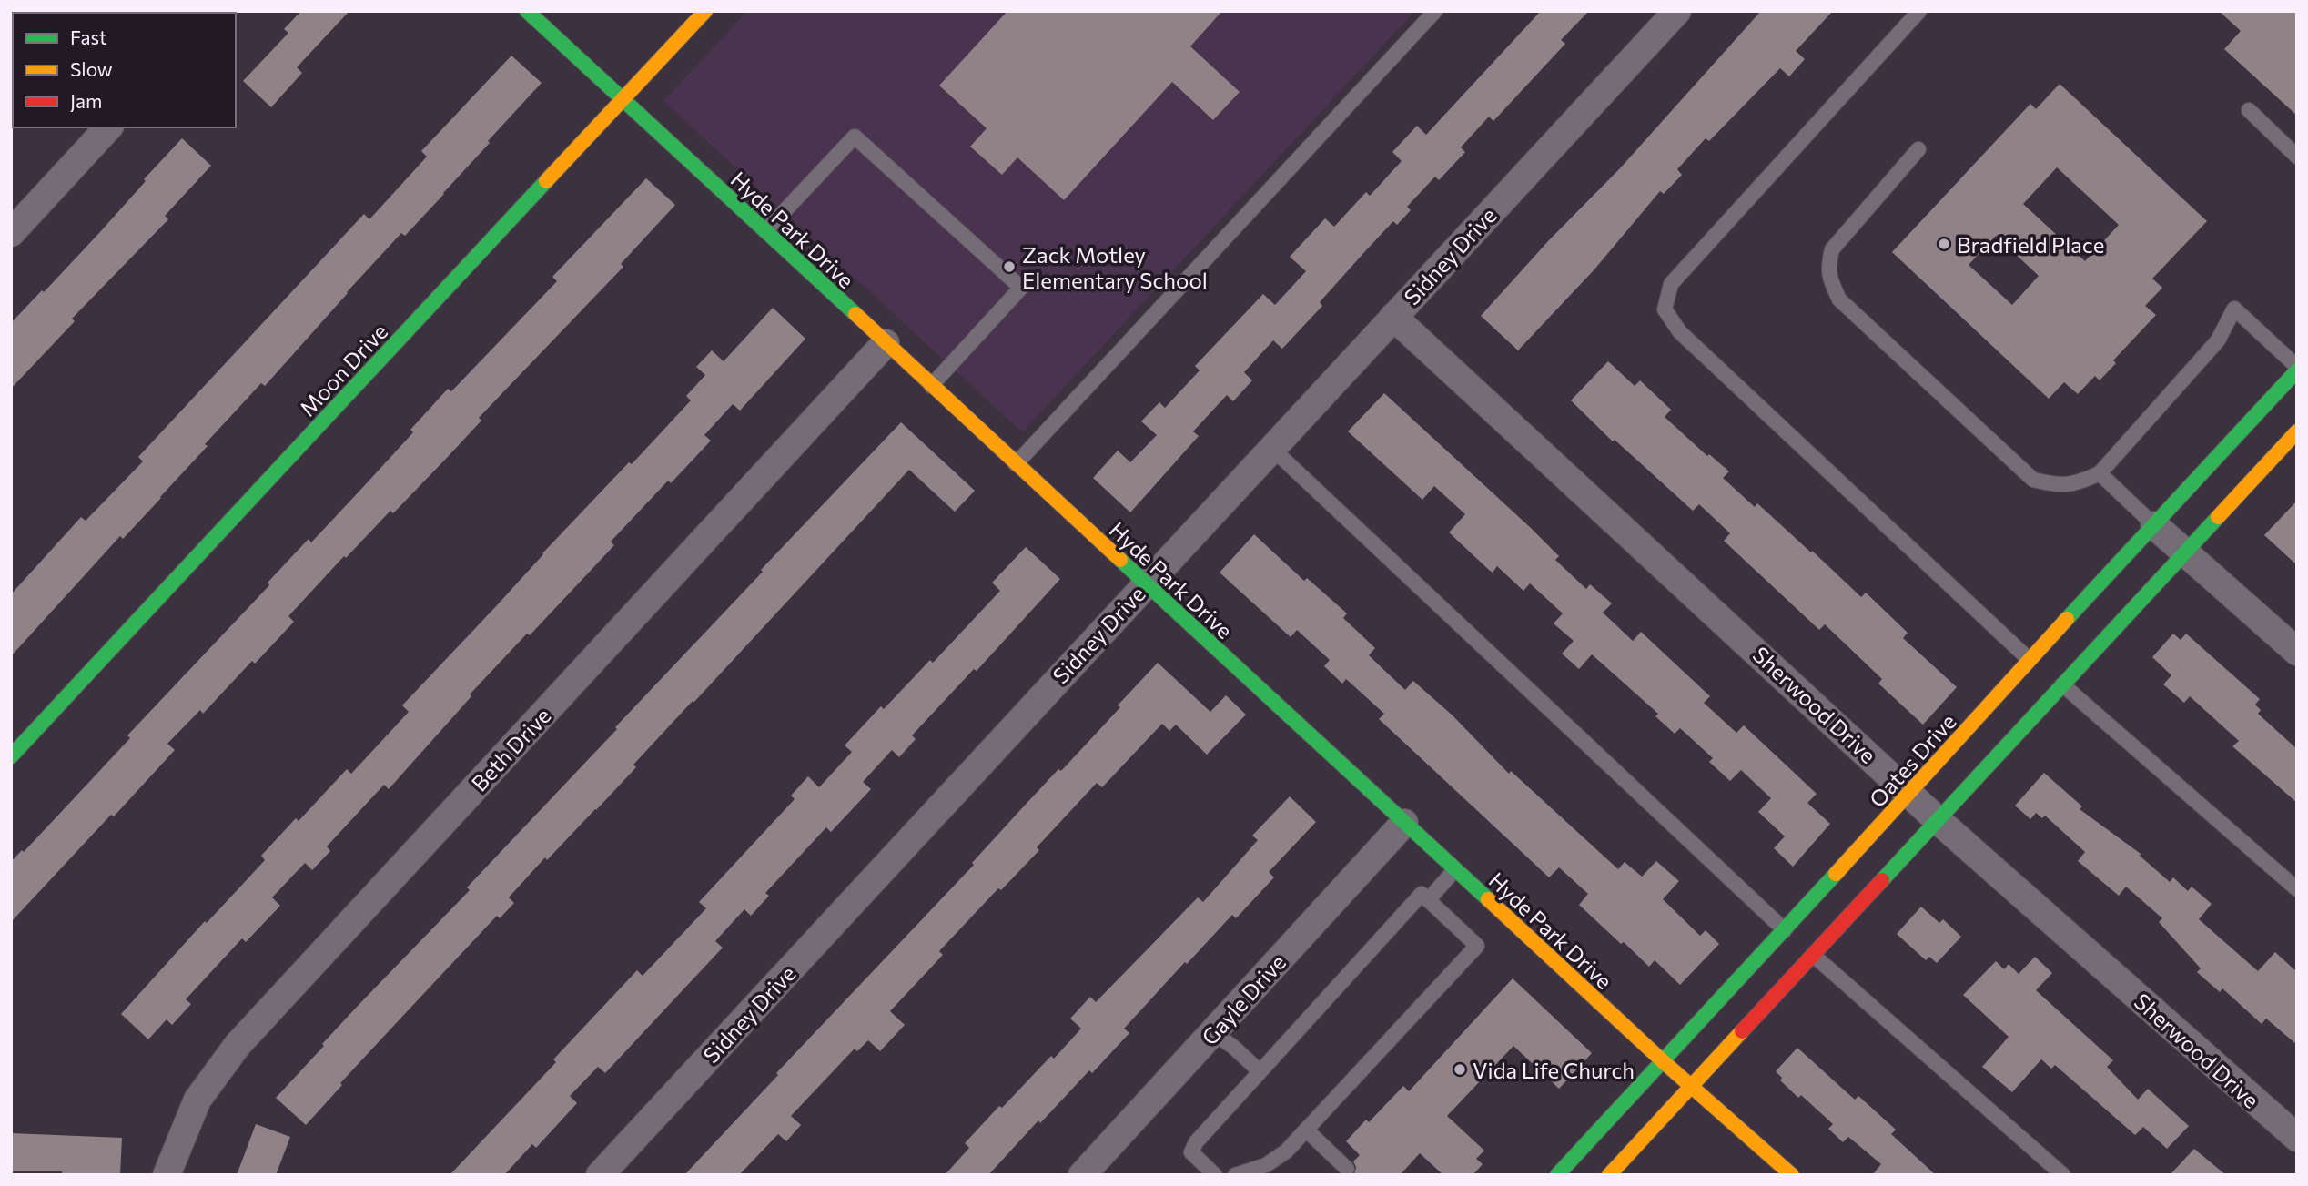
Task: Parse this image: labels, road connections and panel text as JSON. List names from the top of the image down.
{
  "streets": {
    "street": [
      "Hyde Park Drive",
      "Sidney Drive",
      "Moon Drive",
      "Sherwood Drive",
      "Beth Drive",
      "Oates Drive",
      "Gayle Drive"
    ]
  },
  "crossings": [
    ["Hyde Park Drive", "Sidney Drive"],
    ["Hyde Park Drive", "Moon Drive"],
    ["Hyde Park Drive", "Beth Drive"],
    ["Hyde Park Drive", "Oates Drive"],
    ["Hyde Park Drive", "Gayle Drive"],
    ["Sidney Drive", "Sherwood Drive"],
    ["Sherwood Drive", "Oates Drive"]
  ],
  "places": ["Bradfield Place", "Zack Motley Elementary School", "Vida Life Church"],
  "legend": ["Fast", "Slow", "Jam"]
}
